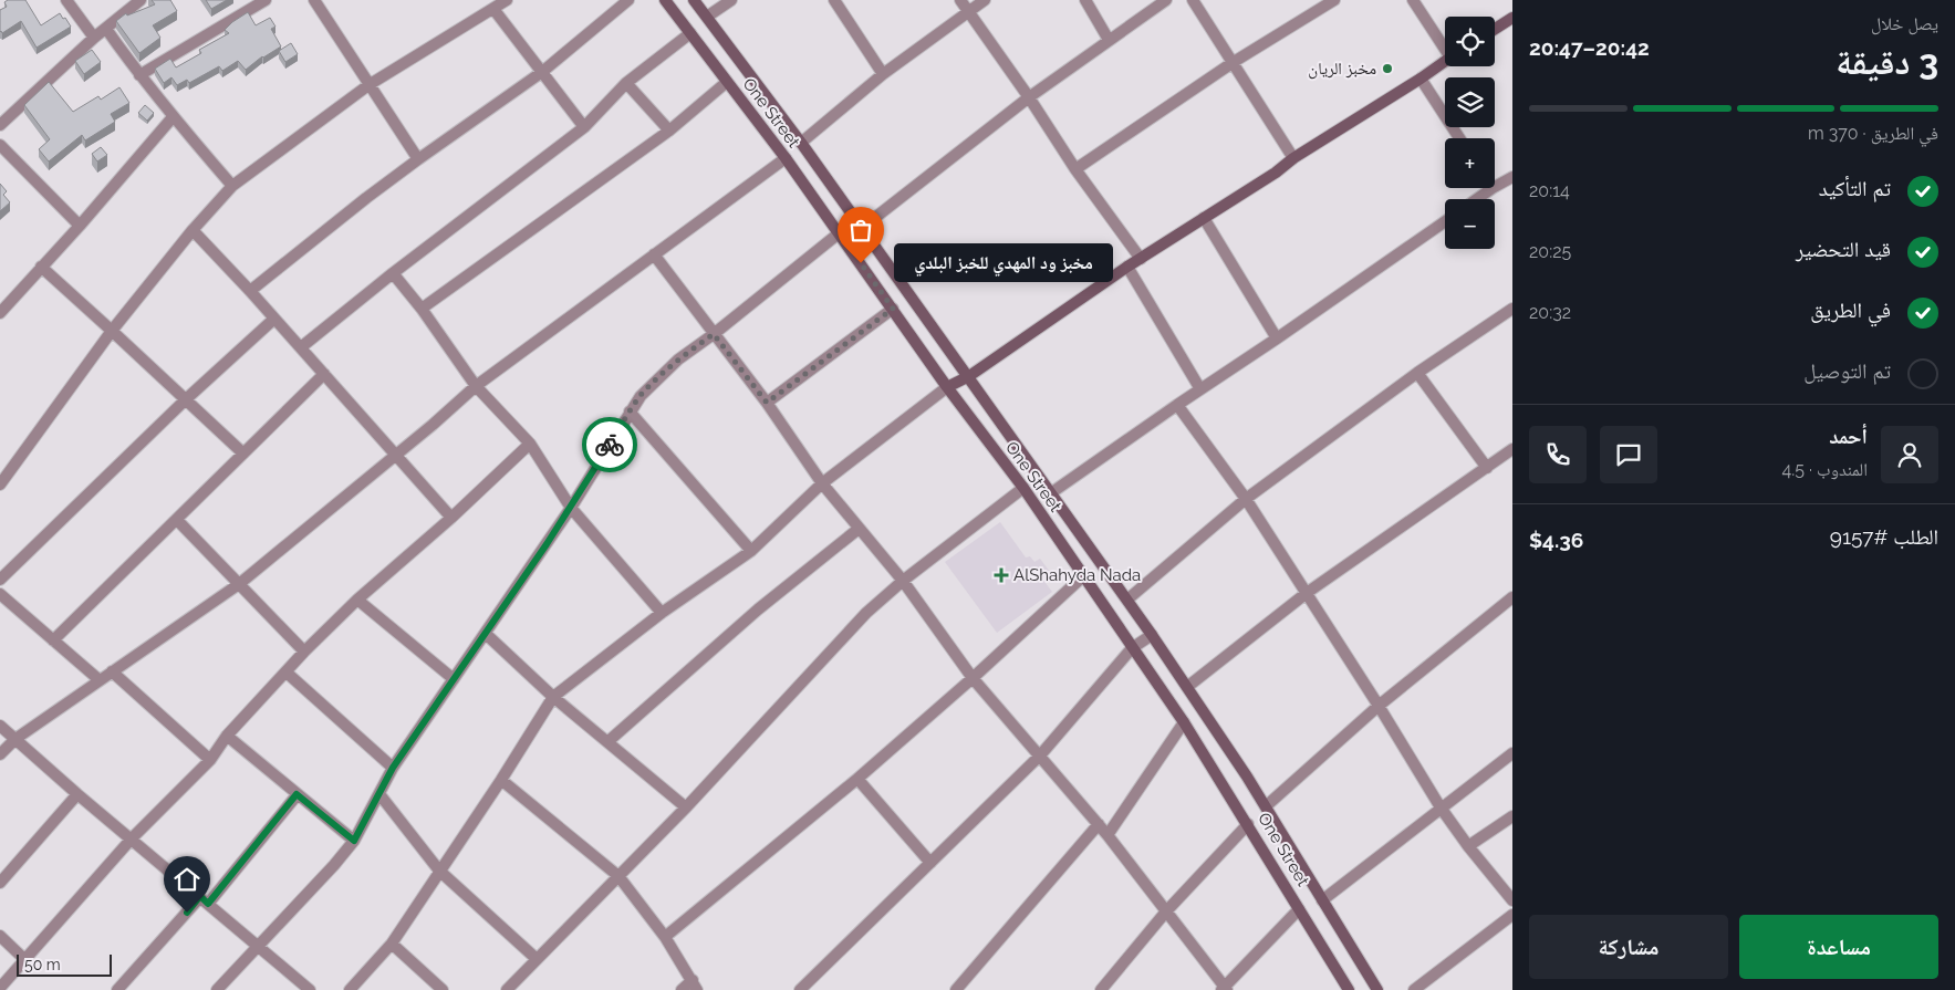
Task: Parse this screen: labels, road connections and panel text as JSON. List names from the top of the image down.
{
  "streets": {
    "street": ["One Street"]
  },
  "places": {
    "other": ["مخبز الريان", "مخبز ود المهدي للخبز البلدي"],
    "health": ["AlShahyda Nada"]
  },
  "scale_bar": "50 m",
  "page": {
    "heading": ["3 دقيقة", "يصل خلال", "20:42–20:47"],
    "panel": [
      "أحمد",
      "المندوب · 4.5",
      "الطلب #9157",
      "$4.36"
    ],
    "map_buttons": ["+", "−"],
    "bar": "في الطريق · 370 m",
    "list": [
      ["تم التأكيد", "20:14"],
      ["قيد التحضير", "20:25"],
      ["في الطريق", "20:32"],
      "تم التوصيل"
    ],
    "bubble": "مخبز ود المهدي للخبز البلدي",
    "buttons": ["مساعدة", "مشاركة"],
    "scale": "50 m"
  }
}
